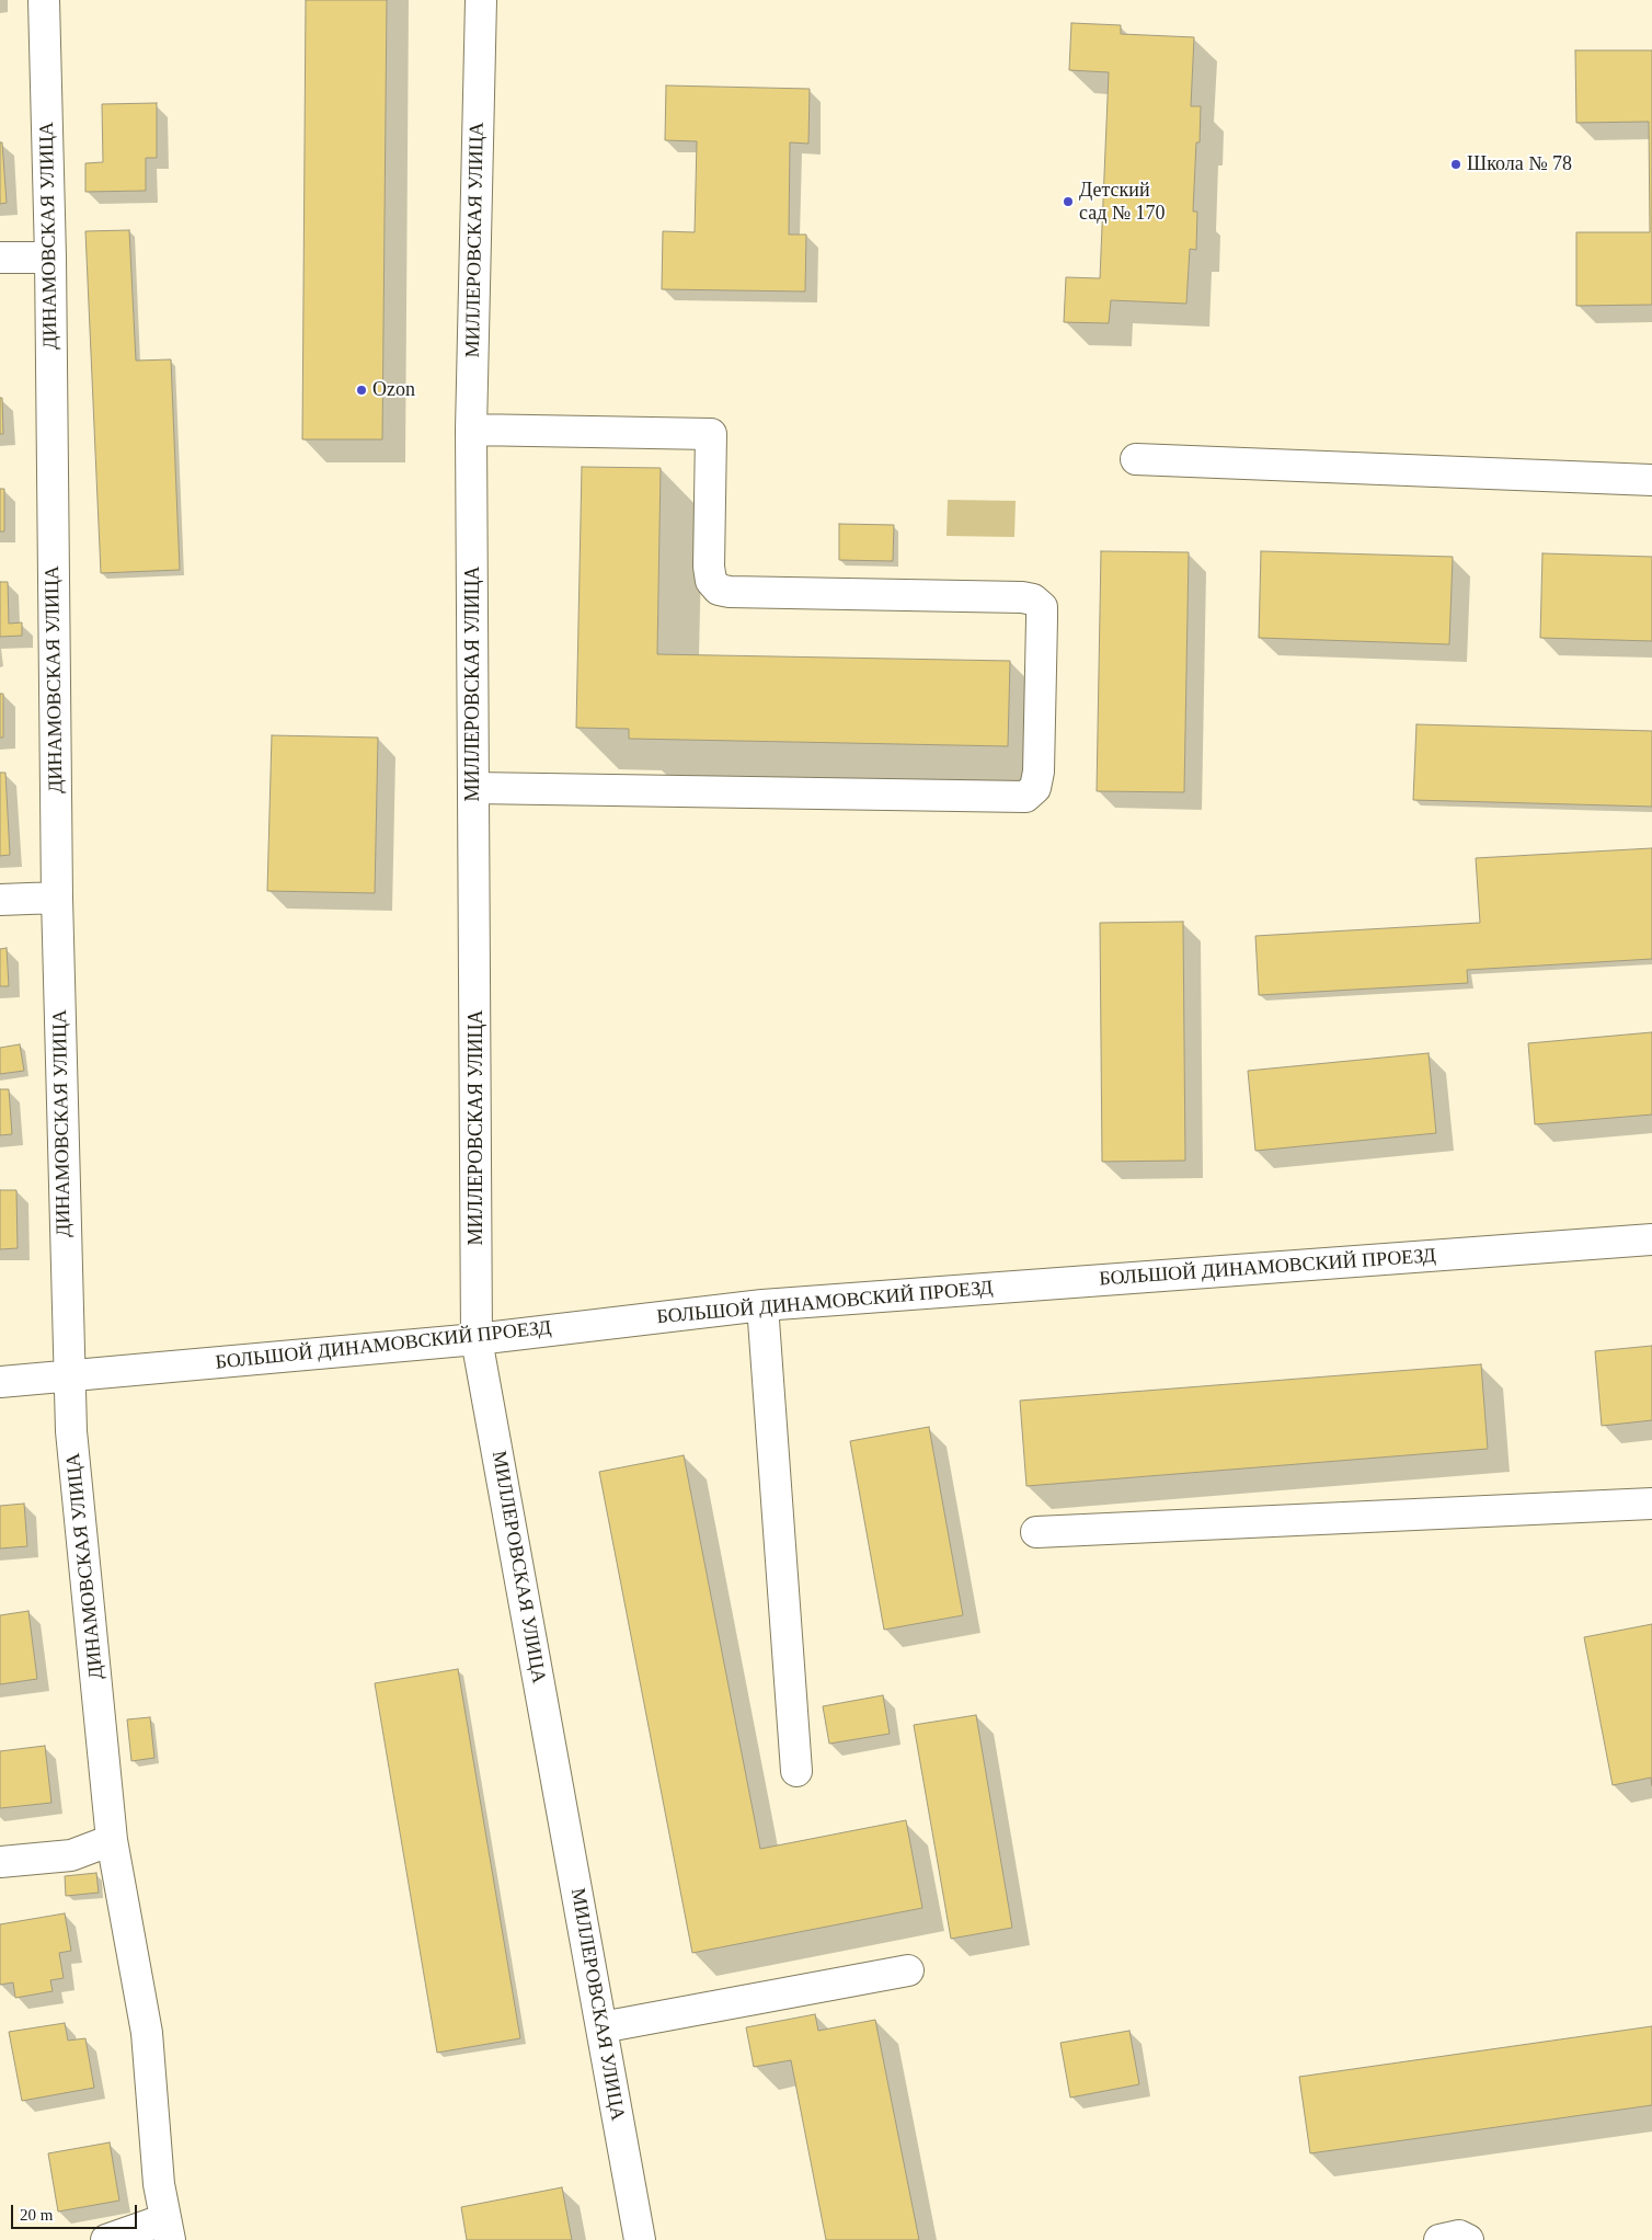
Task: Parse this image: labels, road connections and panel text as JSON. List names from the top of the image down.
{
  "streets": {
    "street": ["ДИНАМОВСКАЯ УЛИЦА", "МИЛЛЕРОВСКАЯ УЛИЦА", "БОЛЬШОЙ ДИНАМОВСКИЙ ПРОЕЗД"]
  },
  "crossings": [
    ["ДИНАМОВСКАЯ УЛИЦА", "БОЛЬШОЙ ДИНАМОВСКИЙ ПРОЕЗД"],
    ["МИЛЛЕРОВСКАЯ УЛИЦА", "БОЛЬШОЙ ДИНАМОВСКИЙ ПРОЕЗД"]
  ],
  "places": ["Школа № 78", "Детский сад № 170", "Ozon"],
  "scale_bar": "20 m"
}
